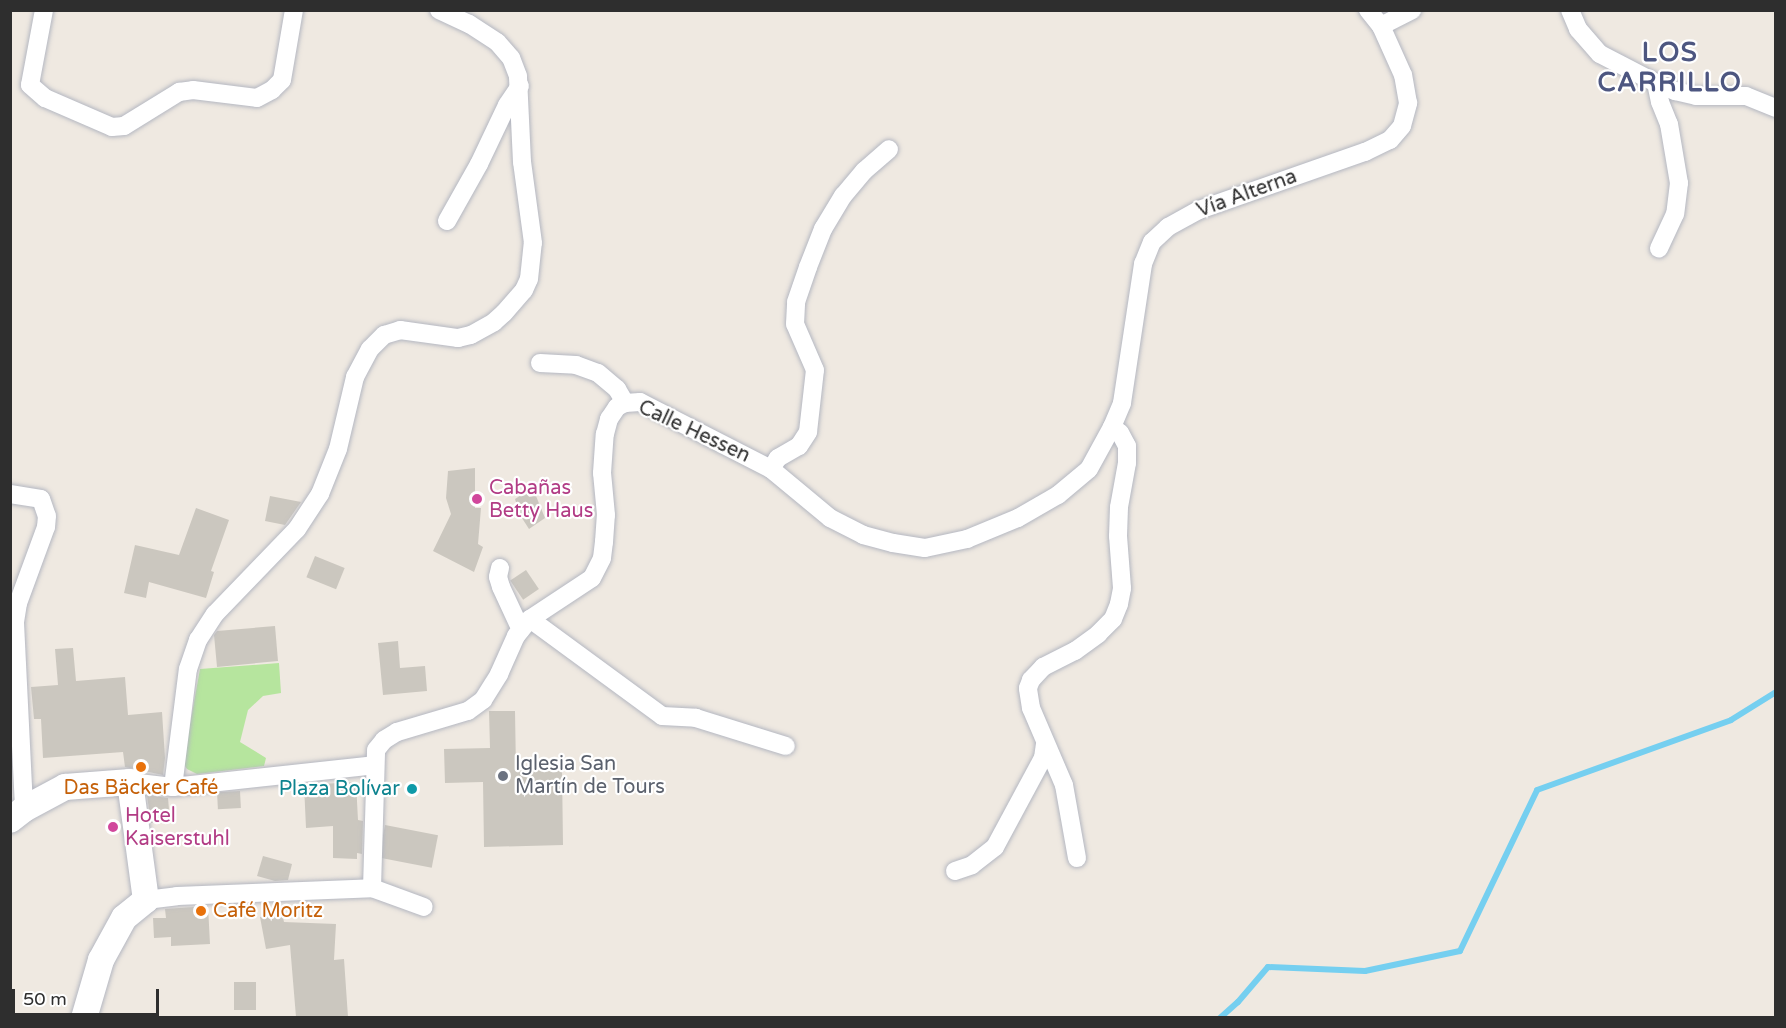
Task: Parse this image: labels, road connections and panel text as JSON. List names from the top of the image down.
{
  "streets": {
    "street": ["Vía Alterna", "Calle Hessen"]
  },
  "crossings": [
    ["Vía Alterna", "Calle Hessen"]
  ],
  "districts": ["LOS CARRILLO"],
  "places": [
    "Cabañas Betty Haus",
    "Das Bäcker Café",
    "Iglesia San Martín de Tours",
    "Plaza Bolívar",
    "Hotel Kaiserstuhl",
    "Café Moritz"
  ],
  "scale_bar": "50 m"
}
